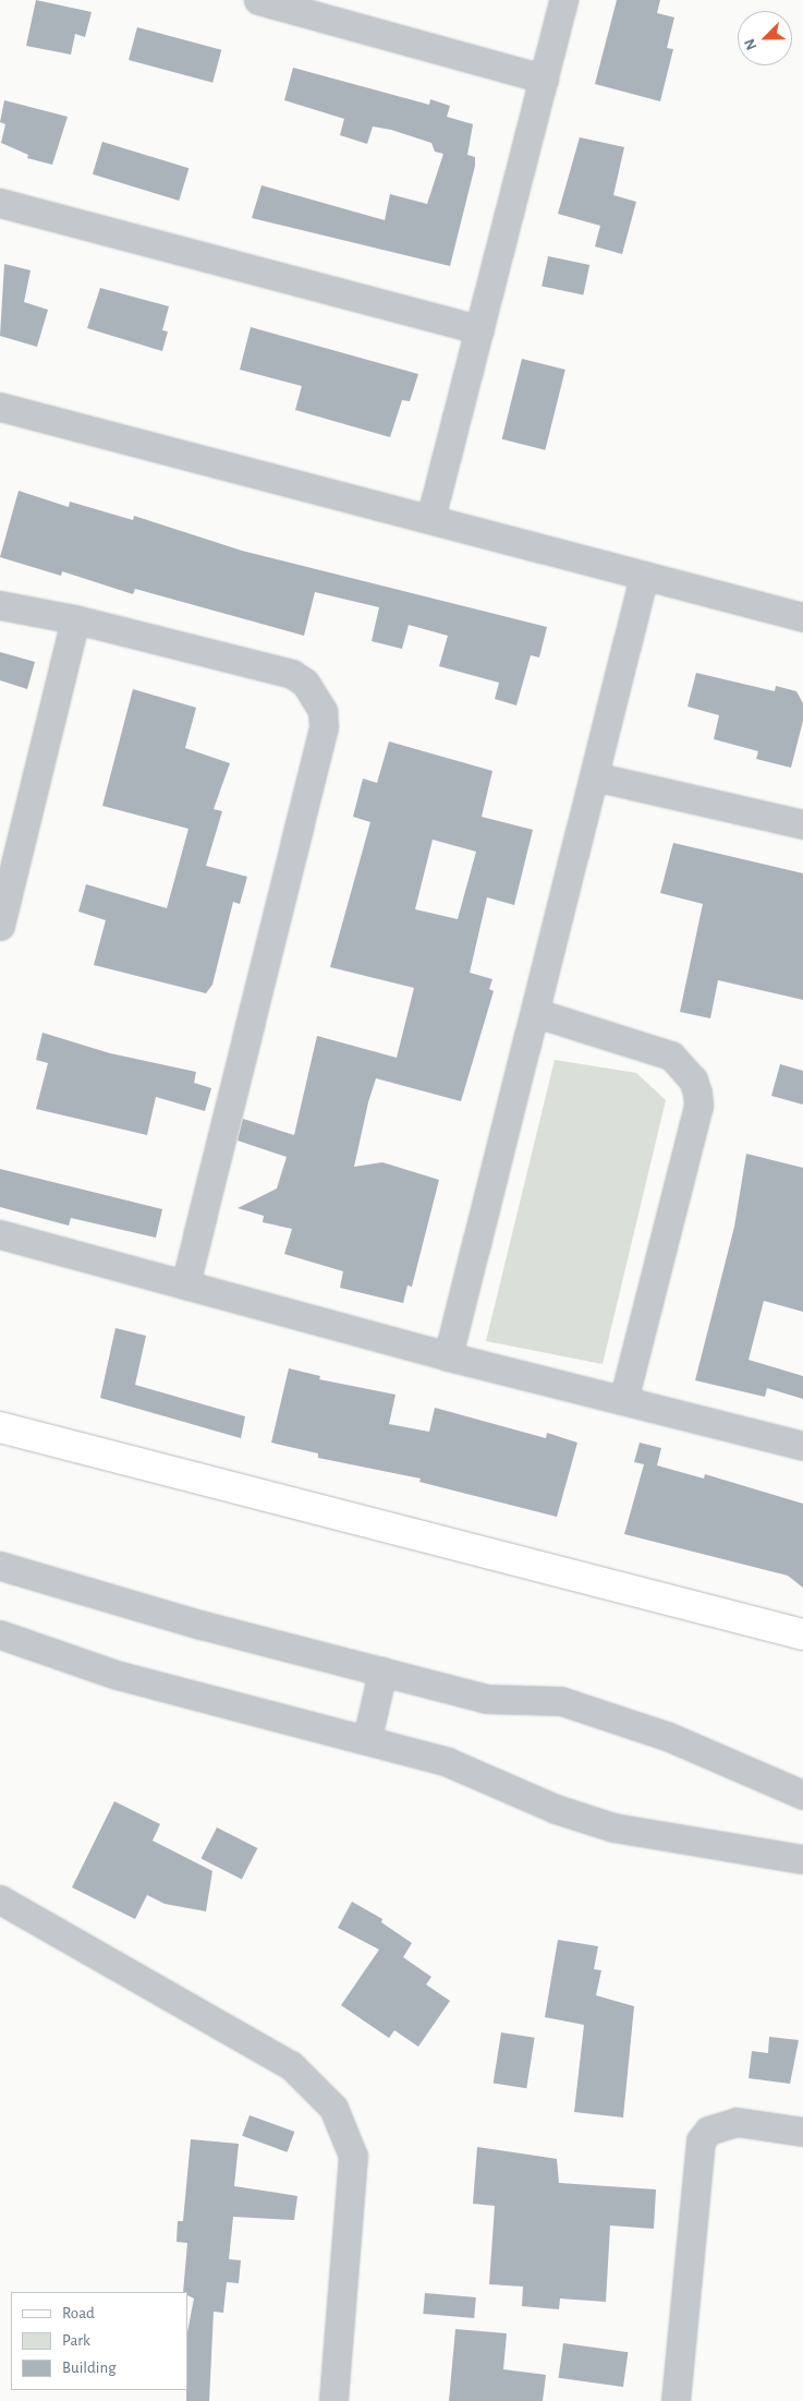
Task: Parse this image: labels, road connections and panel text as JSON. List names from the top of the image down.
{
  "legend": ["Road", "Park", "Building"],
  "north": "bottom left"
}
